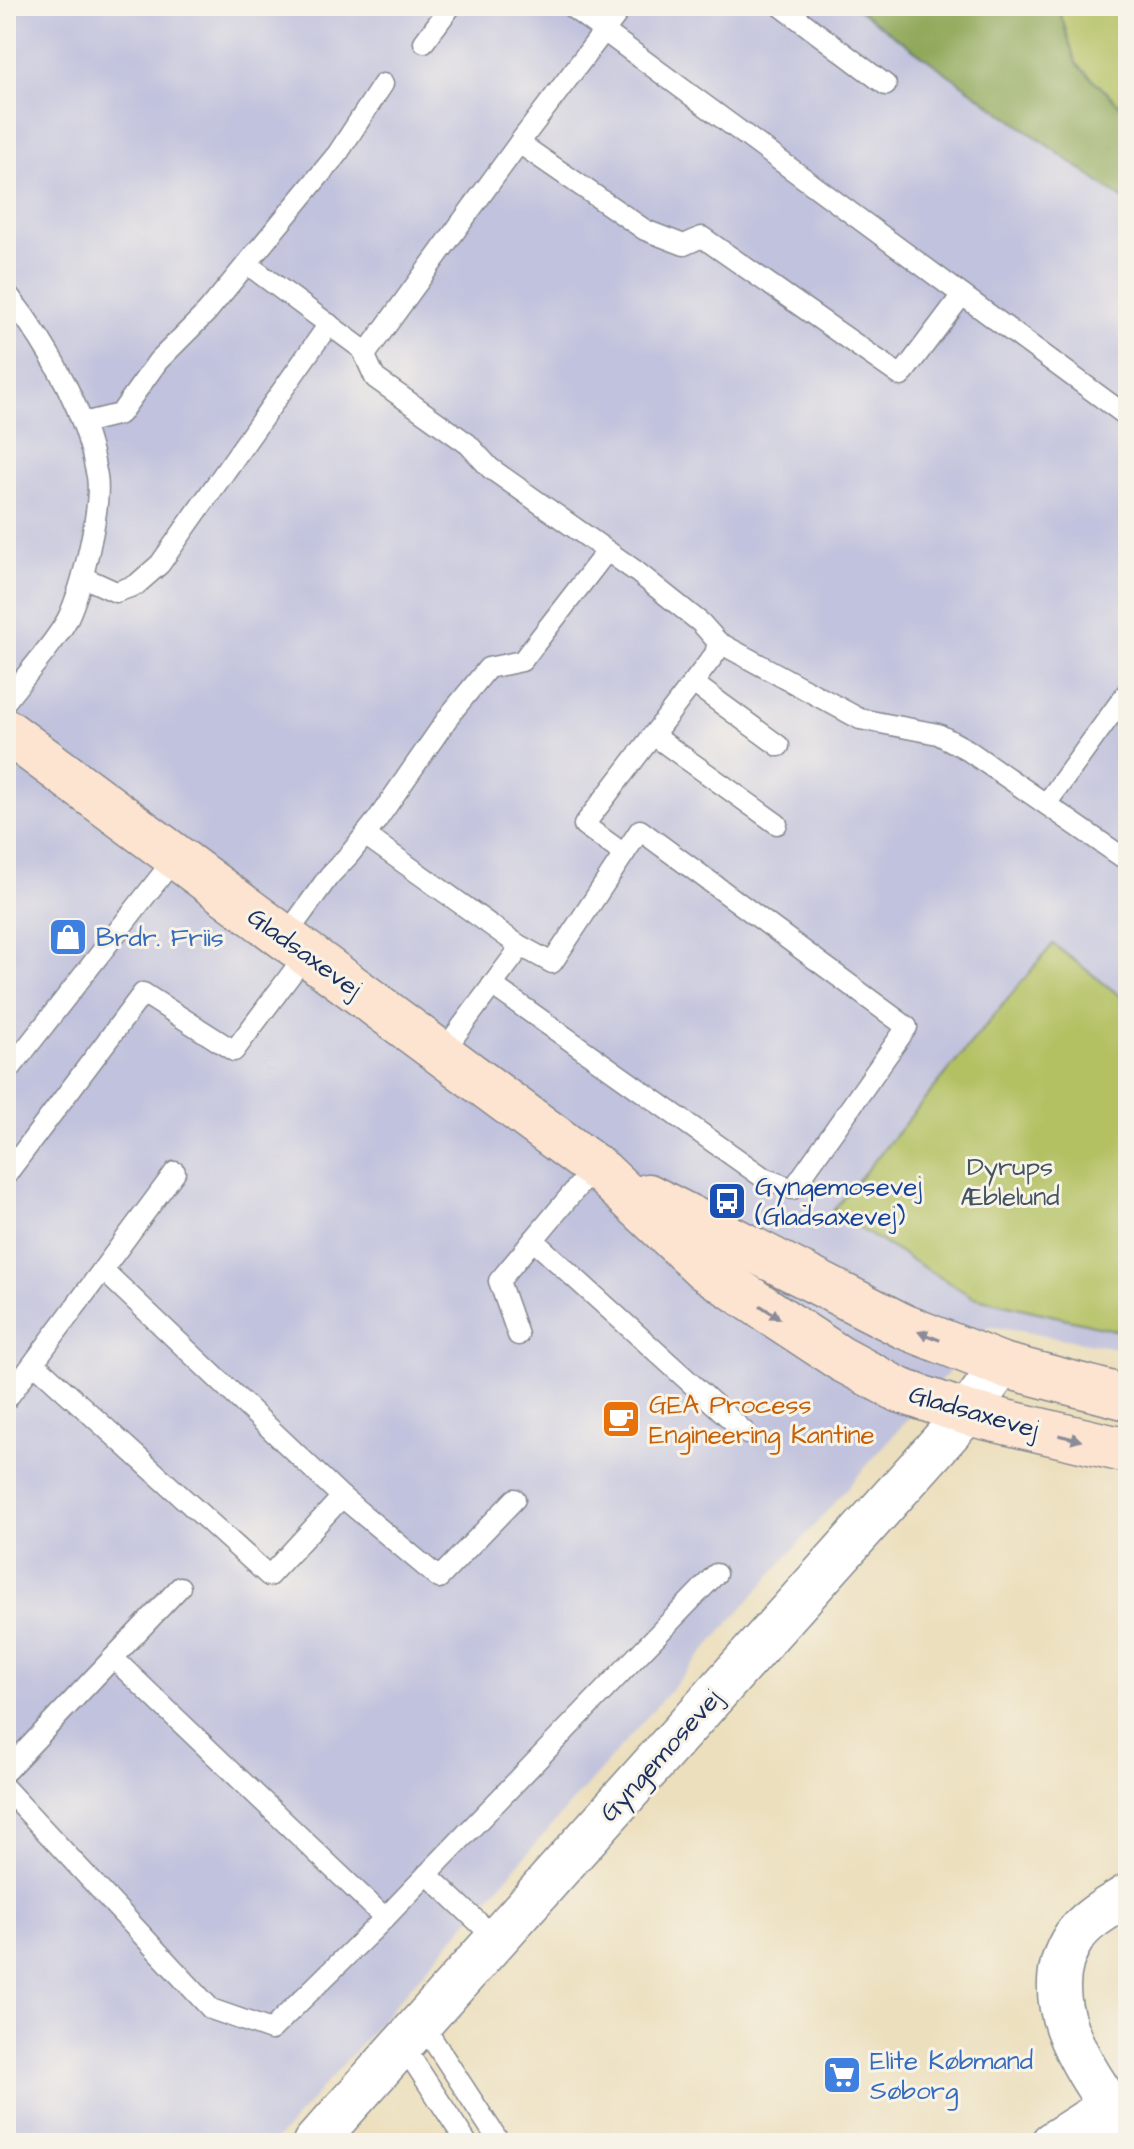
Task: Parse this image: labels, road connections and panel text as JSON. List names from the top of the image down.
{
  "streets": {
    "street": ["Gladsaxevej", "Gyngemosevej"]
  },
  "crossings": [
    ["Gladsaxevej", "Gyngemosevej"]
  ],
  "parks": ["Dyrups Æblelund"],
  "places": {
    "shop": ["Brdr. Friis"],
    "bus stop": ["Gyngemosevej (Gladsaxevej)"],
    "cafe": ["GEA Process Engineering Kantine"],
    "supermarket": ["Elite Købmand Søborg"]
  }
}
